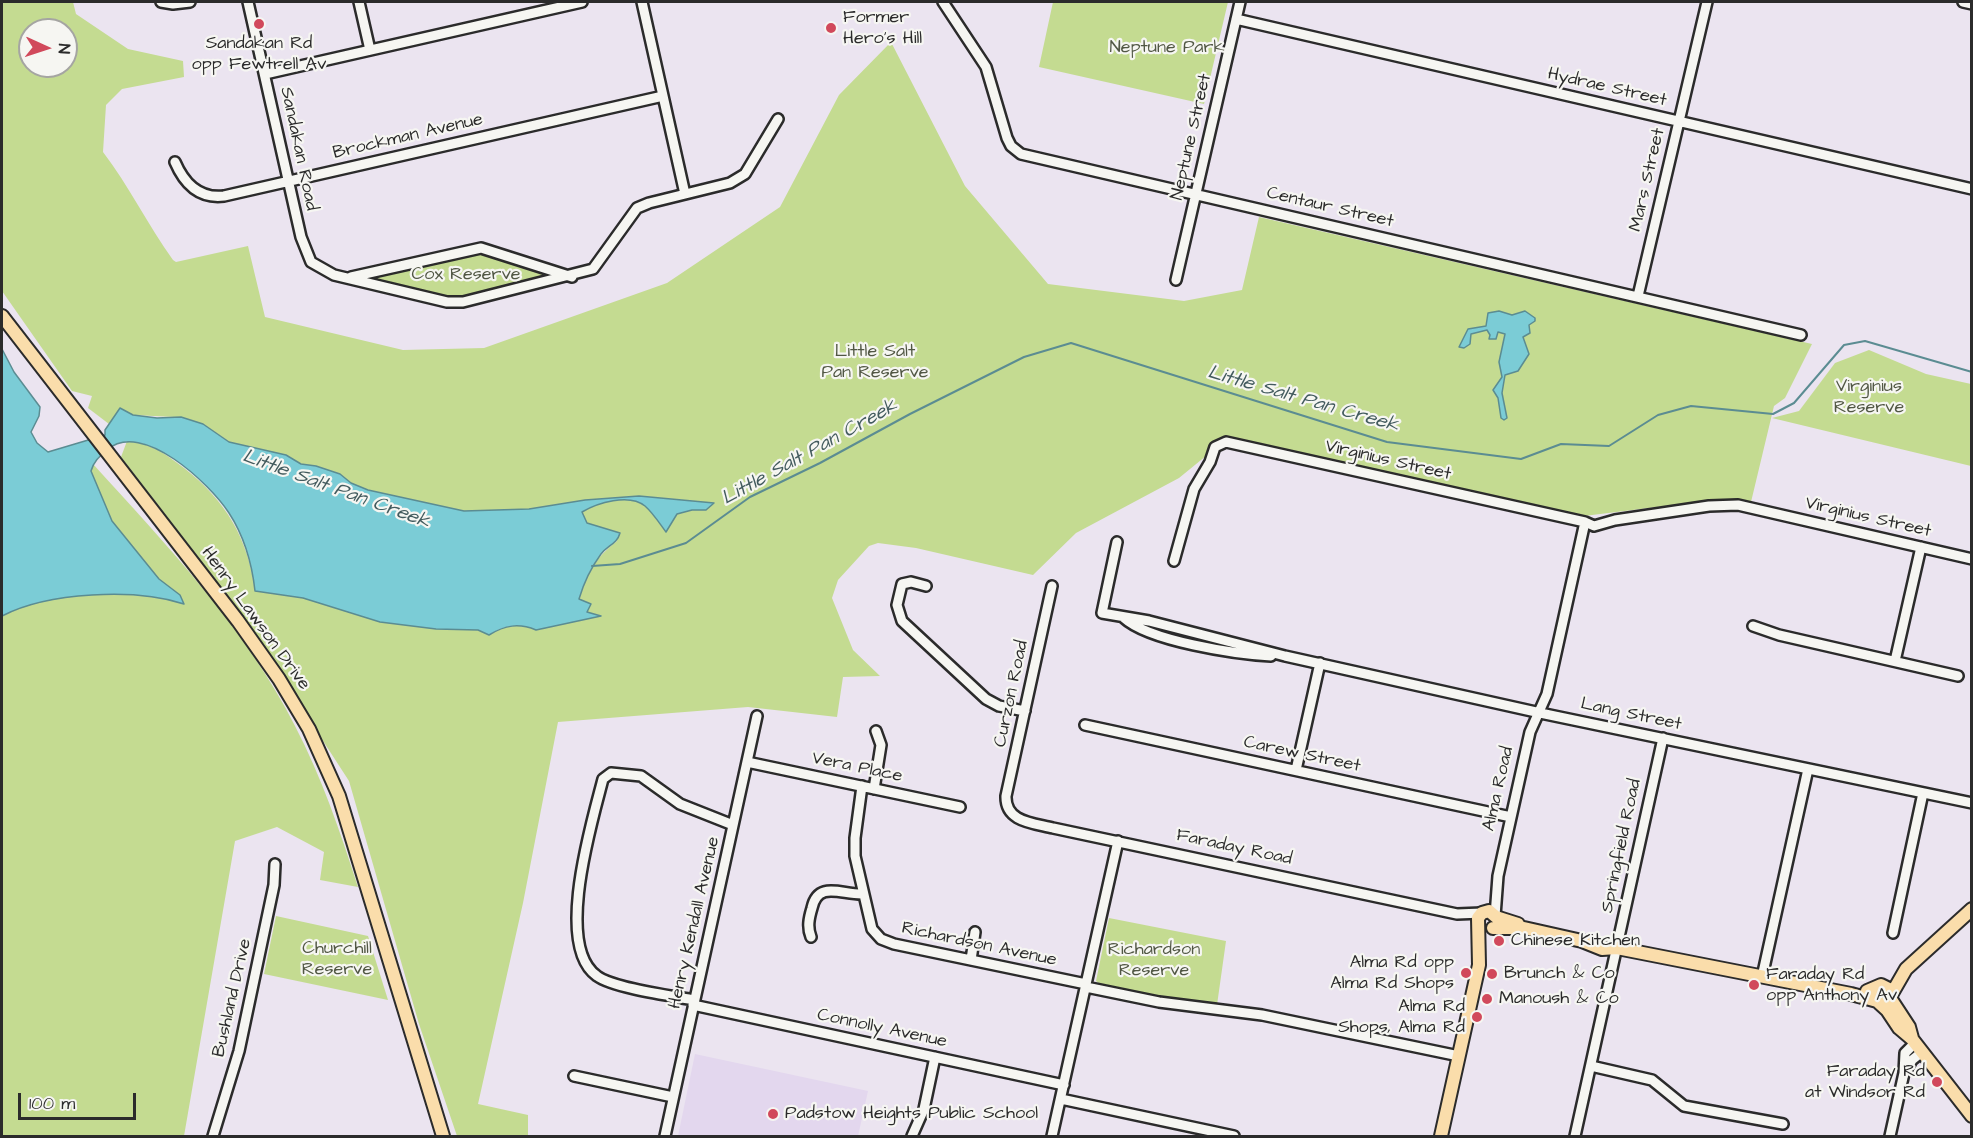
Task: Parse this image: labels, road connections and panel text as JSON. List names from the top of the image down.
{
  "streets": {
    "main road": ["Henry Lawson Drive", "Alma Road", "Faraday Road"],
    "street": [
      "Hydrae Street",
      "Brockman Avenue",
      "Neptune Street",
      "Sandakan Road",
      "Mars Street",
      "Centaur Street",
      "Virginius Street",
      "Curzon Road",
      "Lang Street",
      "Carew Street",
      "Vera Place",
      "Springfield Road",
      "Henry Kendall Avenue",
      "Richardson Avenue",
      "Bushland Drive",
      "Connolly Avenue"
    ]
  },
  "crossings": [
    ["Hydrae Street", "Neptune Street"],
    ["Hydrae Street", "Mars Street"],
    ["Brockman Avenue", "Sandakan Road"],
    ["Neptune Street", "Centaur Street"],
    ["Mars Street", "Centaur Street"],
    ["Curzon Road", "Faraday Road"],
    ["Lang Street", "Alma Road"],
    ["Lang Street", "Springfield Road"],
    ["Carew Street", "Alma Road"],
    ["Vera Place", "Henry Kendall Avenue"],
    ["Vera Place", "Richardson Avenue"],
    ["Alma Road", "Faraday Road"],
    ["Alma Road", "Richardson Avenue"],
    ["Springfield Road", "Faraday Road"],
    ["Henry Kendall Avenue", "Connolly Avenue"]
  ],
  "water": ["Little Salt Pan Creek"],
  "parks": [
    "Neptune Park",
    "Cox Reserve",
    "Little Salt Pan Reserve",
    "Virginius Reserve",
    "Churchill Reserve",
    "Richardson Reserve"
  ],
  "places": [
    "Sandakan Rd opp Fewtrell Av",
    "Former Hero's Hill",
    "Chinese Kitchen",
    "Alma Rd opp Alma Rd Shops",
    "Brunch & Co",
    "Faraday Rd opp Anthony Av",
    "Manoush & Co",
    "Alma Rd Shops, Alma Rd",
    "Faraday Rd at Windsor Rd",
    "Padstow Heights Public School"
  ],
  "scale_bar": "100 m",
  "north": "right"
}
